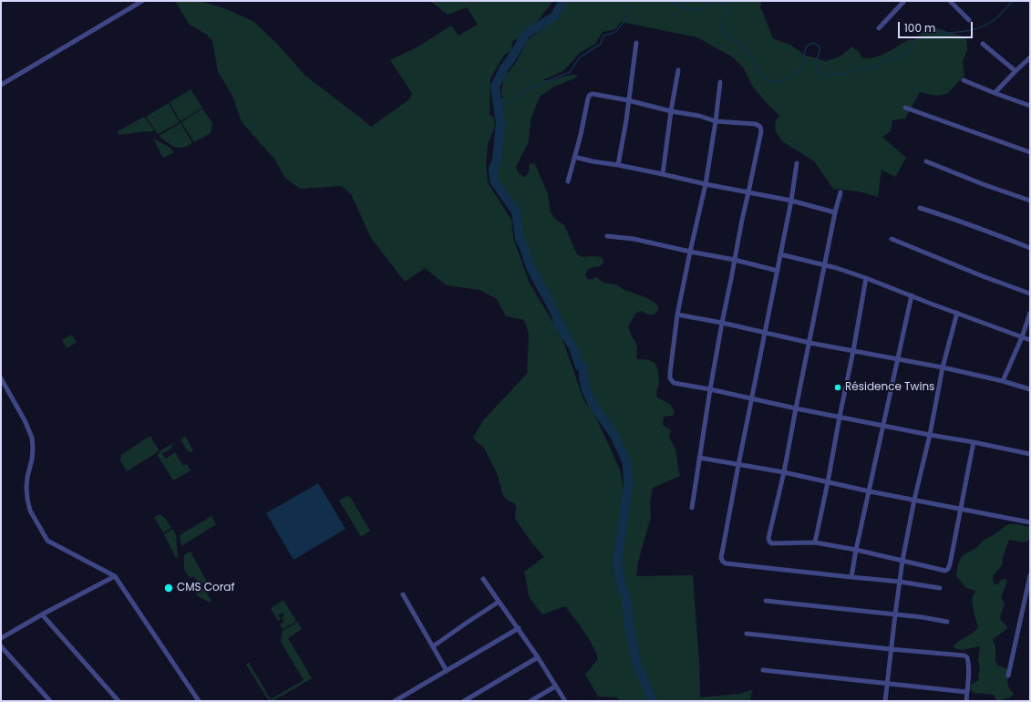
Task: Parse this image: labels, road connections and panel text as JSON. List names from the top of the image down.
{
  "places": ["Résidence Twins", "CMS Coraf"],
  "scale_bar": "100 m"
}
